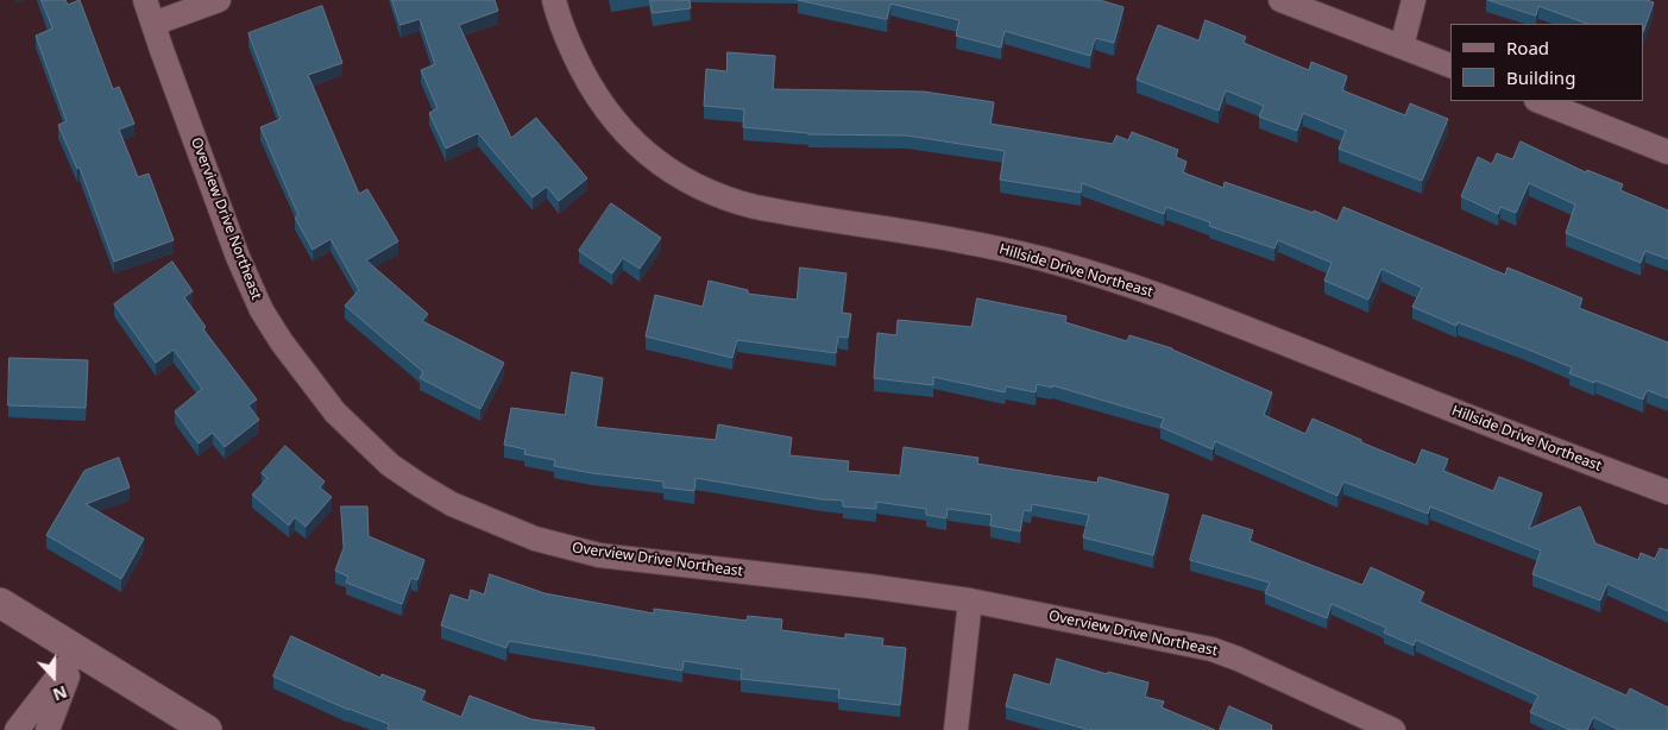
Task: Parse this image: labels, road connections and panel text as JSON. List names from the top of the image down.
{
  "streets": {
    "street": ["Overview Drive Northeast", "Hillside Drive Northeast"]
  },
  "legend": ["Road", "Building"],
  "north": "bottom"
}
